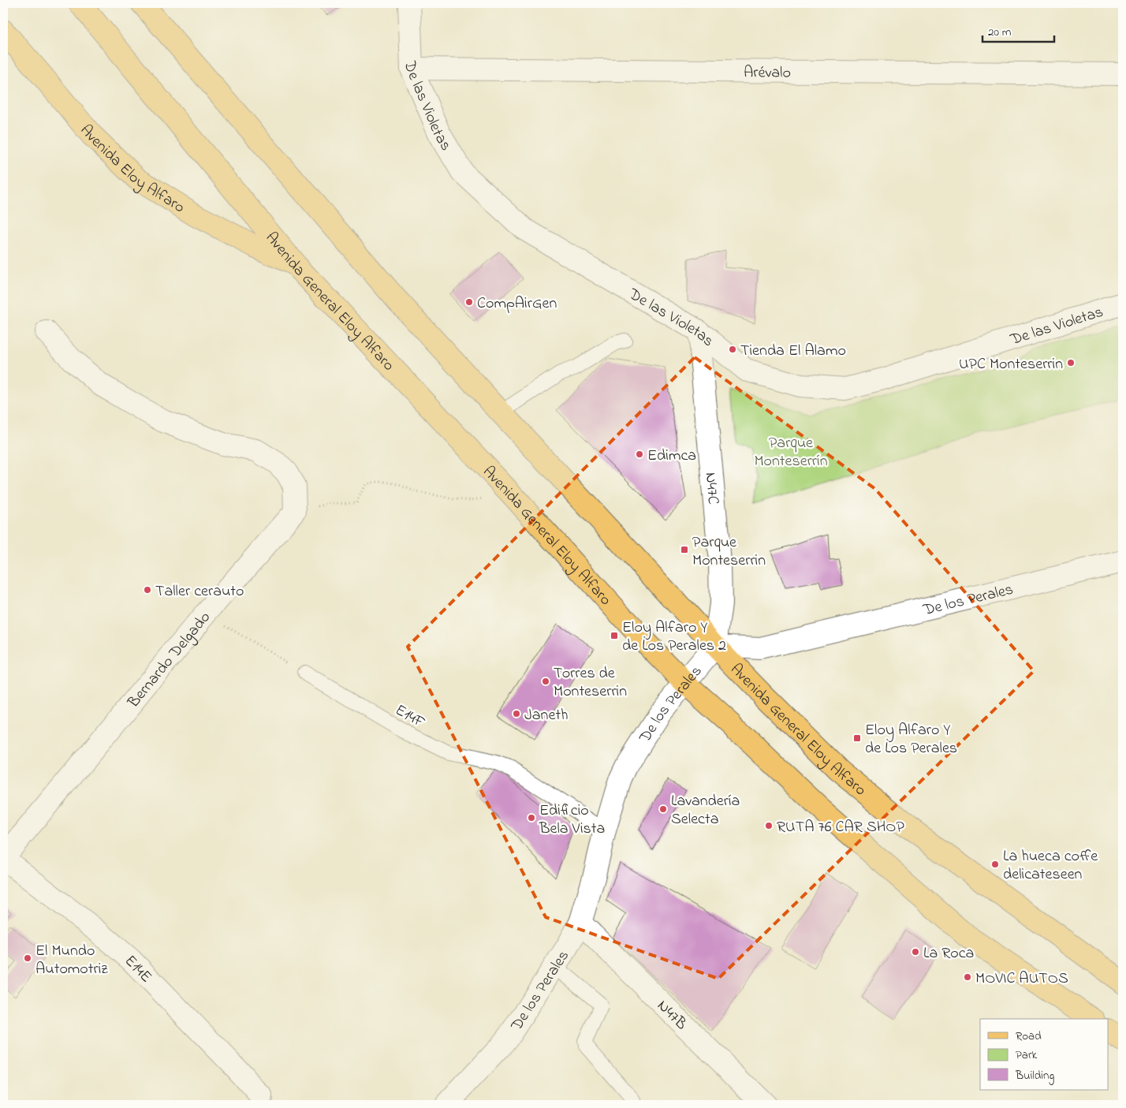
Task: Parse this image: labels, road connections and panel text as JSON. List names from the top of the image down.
{
  "streets": {
    "main road": ["Avenida Eloy Alfaro", "Avenida General Eloy Alfaro"],
    "street": [
      "Arévalo",
      "De las Violetas",
      "N47C",
      "De los Perales",
      "Bernardo Delgado",
      "E14E",
      "N47B"
    ],
    "lane": ["E14F"]
  },
  "crossings": [
    ["Arévalo", "De las Violetas"],
    ["De las Violetas", "N47C"],
    ["Avenida Eloy Alfaro", "Avenida General Eloy Alfaro"],
    ["Avenida General Eloy Alfaro", "N47C"],
    ["Avenida General Eloy Alfaro", "De los Perales"],
    ["N47C", "De los Perales"],
    ["De los Perales", "E14F"],
    ["De los Perales", "N47B"],
    ["Bernardo Delgado", "E14E"]
  ],
  "parks": ["Parque Monteserrín"],
  "places": {
    "other": [
      "CompAirGen",
      "Tienda El Alamo",
      "UPC Monteserrin",
      "Edimca",
      "Taller cerauto",
      "Torres de Monteserrin",
      "Janeth",
      "Lavandería Selecta",
      "Edificio Bela Vista",
      "RUTA 76 CAR SHOP",
      "La hueca coffe delicateseen",
      "La Roca",
      "El Mundo Automotriz",
      "MOVIC AUTOS"
    ],
    "transit": ["Parque Monteserrin", "Eloy Alfaro Y de Los Perales 2", "Eloy Alfaro Y de Los Perales"]
  },
  "legend": ["Road", "Park", "Building"],
  "scale_bar": "20 m"
}
